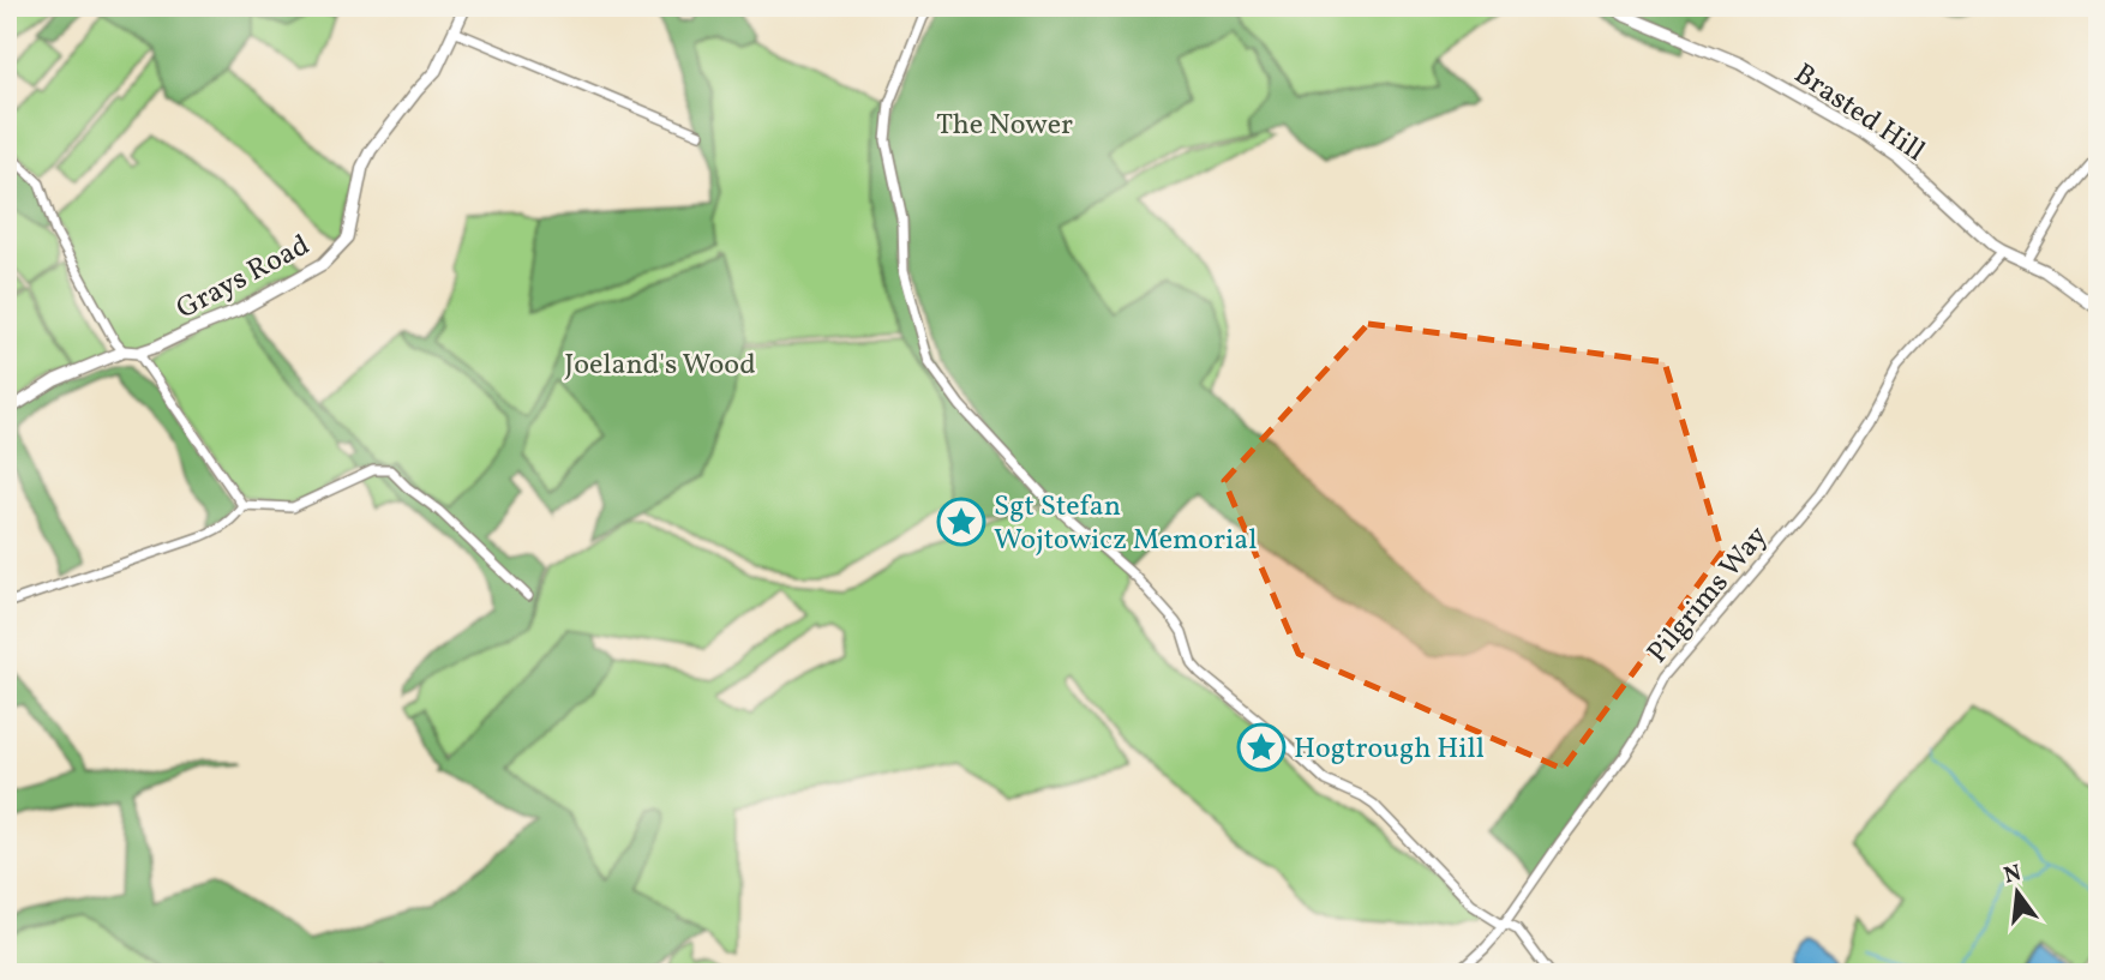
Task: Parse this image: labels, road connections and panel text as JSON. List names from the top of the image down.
{
  "streets": {
    "street": ["Brasted Hill", "Grays Road", "Pilgrims Way"]
  },
  "crossings": [
    ["Brasted Hill", "Pilgrims Way"]
  ],
  "parks": ["The Nower", "Joeland's Wood"],
  "places": {
    "place": ["Sgt Stefan Wojtowicz Memorial", "Hogtrough Hill"]
  },
  "north": "top"
}
